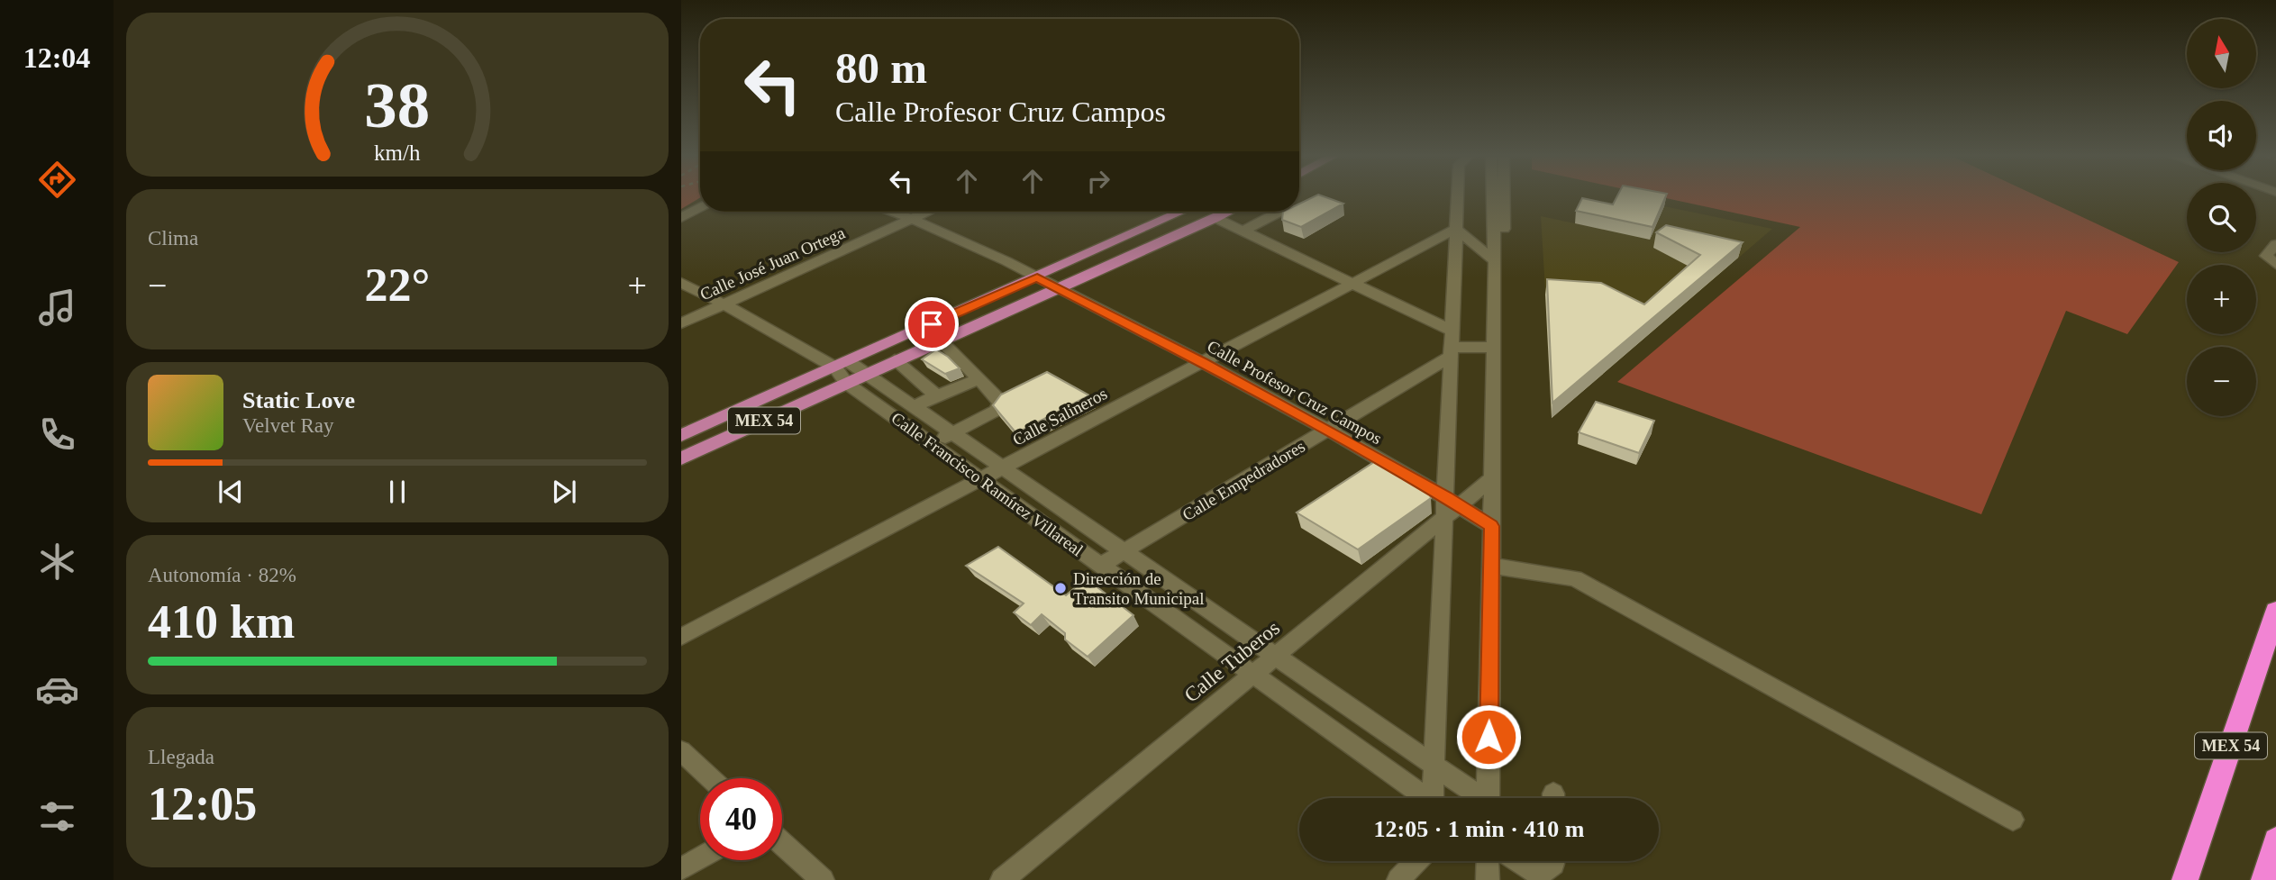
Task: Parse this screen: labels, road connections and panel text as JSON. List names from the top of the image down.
{
  "streets": {
    "highway": ["MEX 54"],
    "street": [
      "Calle José Juan Ortega",
      "Calle Profesor Cruz Campos",
      "Calle Salineros",
      "Calle Empedradores",
      "Calle Francisco Ramírez Villareal",
      "Calle Tuberos"
    ]
  },
  "crossings": [
    ["Calle José Juan Ortega", "Calle Profesor Cruz Campos"],
    ["Calle José Juan Ortega", "Calle Francisco Ramírez Villareal"],
    ["Calle Profesor Cruz Campos", "Calle Salineros"],
    ["Calle Profesor Cruz Campos", "MEX 54"],
    ["Calle Profesor Cruz Campos", "Calle Empedradores"],
    ["Calle Profesor Cruz Campos", "Calle Tuberos"],
    ["Calle Salineros", "Calle Francisco Ramírez Villareal"],
    ["MEX 54", "Calle Francisco Ramírez Villareal"],
    ["Calle Empedradores", "Calle Francisco Ramírez Villareal"],
    ["Calle Francisco Ramírez Villareal", "Calle Tuberos"]
  ],
  "places": ["Dirección de Transito Municipal"],
  "north": "top",
  "page": {
    "tabs": "12:04",
    "map_buttons": ["+", "−"],
    "turn": ["80 m", "Calle Profesor Cruz Campos"],
    "tile": [
      "Clima",
      ["Autonomía · 82%", "410 km"],
      ["Llegada", "12:05"]
    ],
    "heat": ["−", "22°", "+"],
    "song": ["Static Love", "Velvet Ray"],
    "limit": "40",
    "trip": "12:05 · 1 min · 410 m",
    "gauge": ["38", "km/h"]
  }
}
